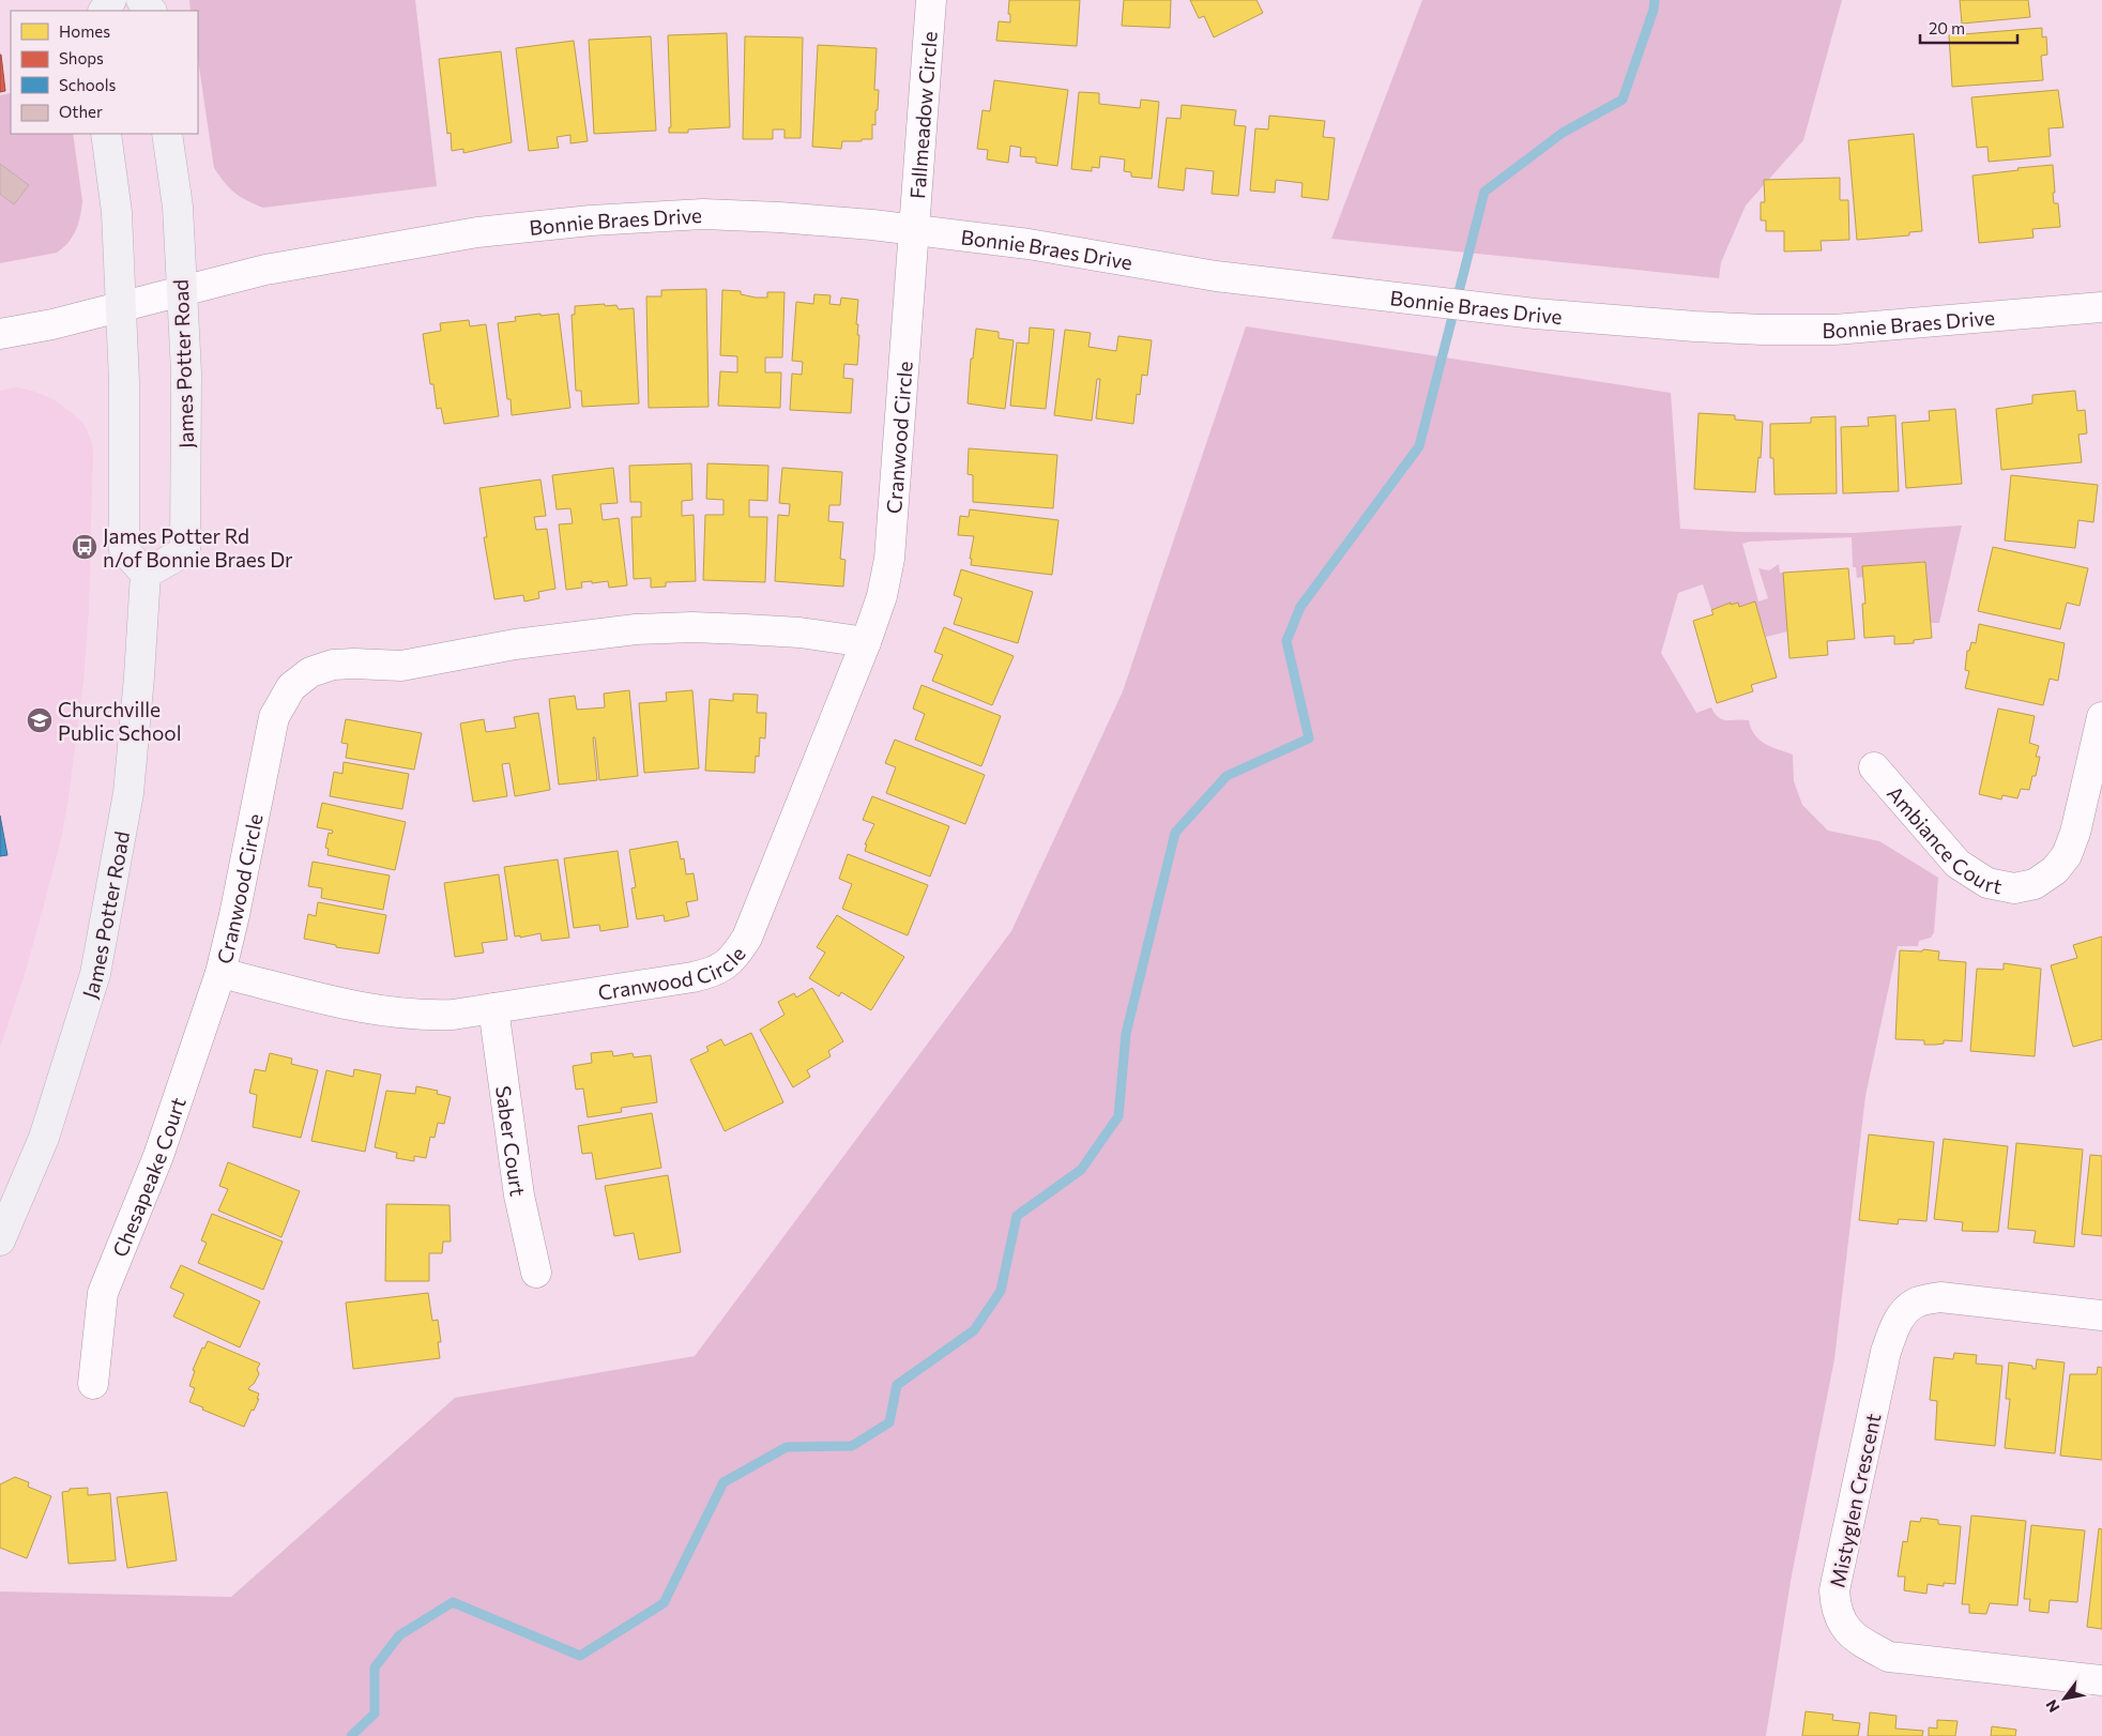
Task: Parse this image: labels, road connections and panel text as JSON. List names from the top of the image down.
{
  "streets": {
    "main road": ["James Potter Road"],
    "street": [
      "Fallmeadow Circle",
      "Bonnie Braes Drive",
      "Cranwood Circle",
      "Ambiance Court",
      "Saber Court",
      "Chesapeake Court",
      "Mistyglen Crescent"
    ]
  },
  "crossings": [
    ["Fallmeadow Circle", "Bonnie Braes Drive"],
    ["Fallmeadow Circle", "Cranwood Circle"],
    ["Bonnie Braes Drive", "James Potter Road"],
    ["Bonnie Braes Drive", "Cranwood Circle"],
    ["Cranwood Circle", "Saber Court"],
    ["Cranwood Circle", "Chesapeake Court"]
  ],
  "places": {
    "bus stop": ["James Potter Rd n/of Bonnie Braes Dr"],
    "school or university": ["Churchville Public School"]
  },
  "legend": [
    "Homes",
    "Shops",
    "Schools",
    "Other"
  ],
  "scale_bar": "20 m",
  "north": "bottom left"
}
